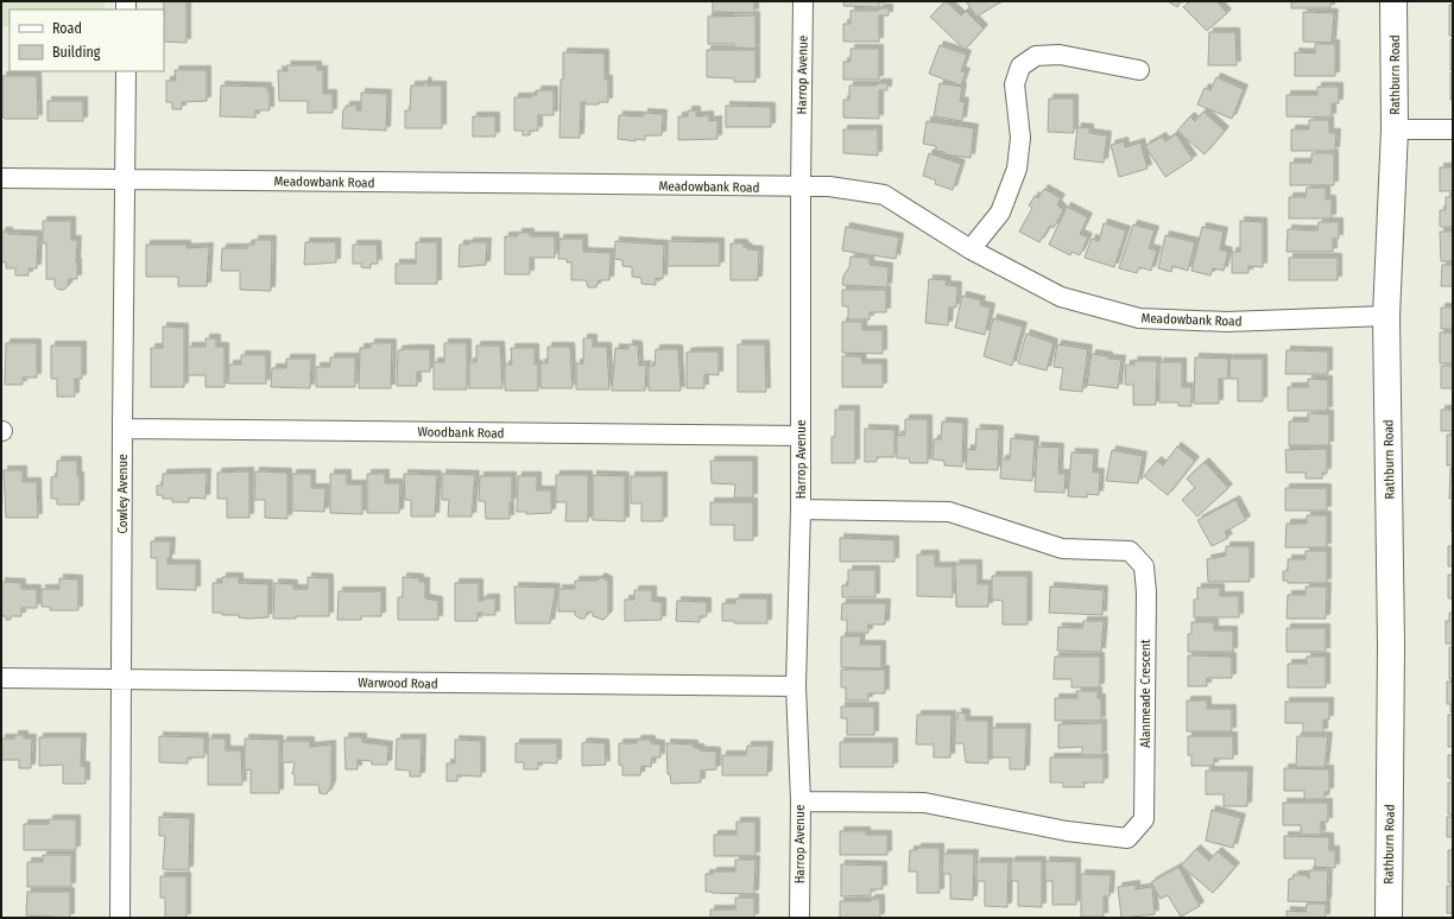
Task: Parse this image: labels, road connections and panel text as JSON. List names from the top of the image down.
{
  "streets": {
    "street": [
      "Harrop Avenue",
      "Rathburn Road",
      "Meadowbank Road",
      "Woodbank Road",
      "Cowley Avenue",
      "Warwood Road",
      "Alanmeade Crescent"
    ]
  },
  "crossings": [
    ["Harrop Avenue", "Meadowbank Road"],
    ["Harrop Avenue", "Woodbank Road"],
    ["Harrop Avenue", "Warwood Road"],
    ["Harrop Avenue", "Alanmeade Crescent"],
    ["Rathburn Road", "Meadowbank Road"],
    ["Meadowbank Road", "Cowley Avenue"],
    ["Woodbank Road", "Cowley Avenue"],
    ["Cowley Avenue", "Warwood Road"]
  ],
  "legend": ["Road", "Building"]
}
